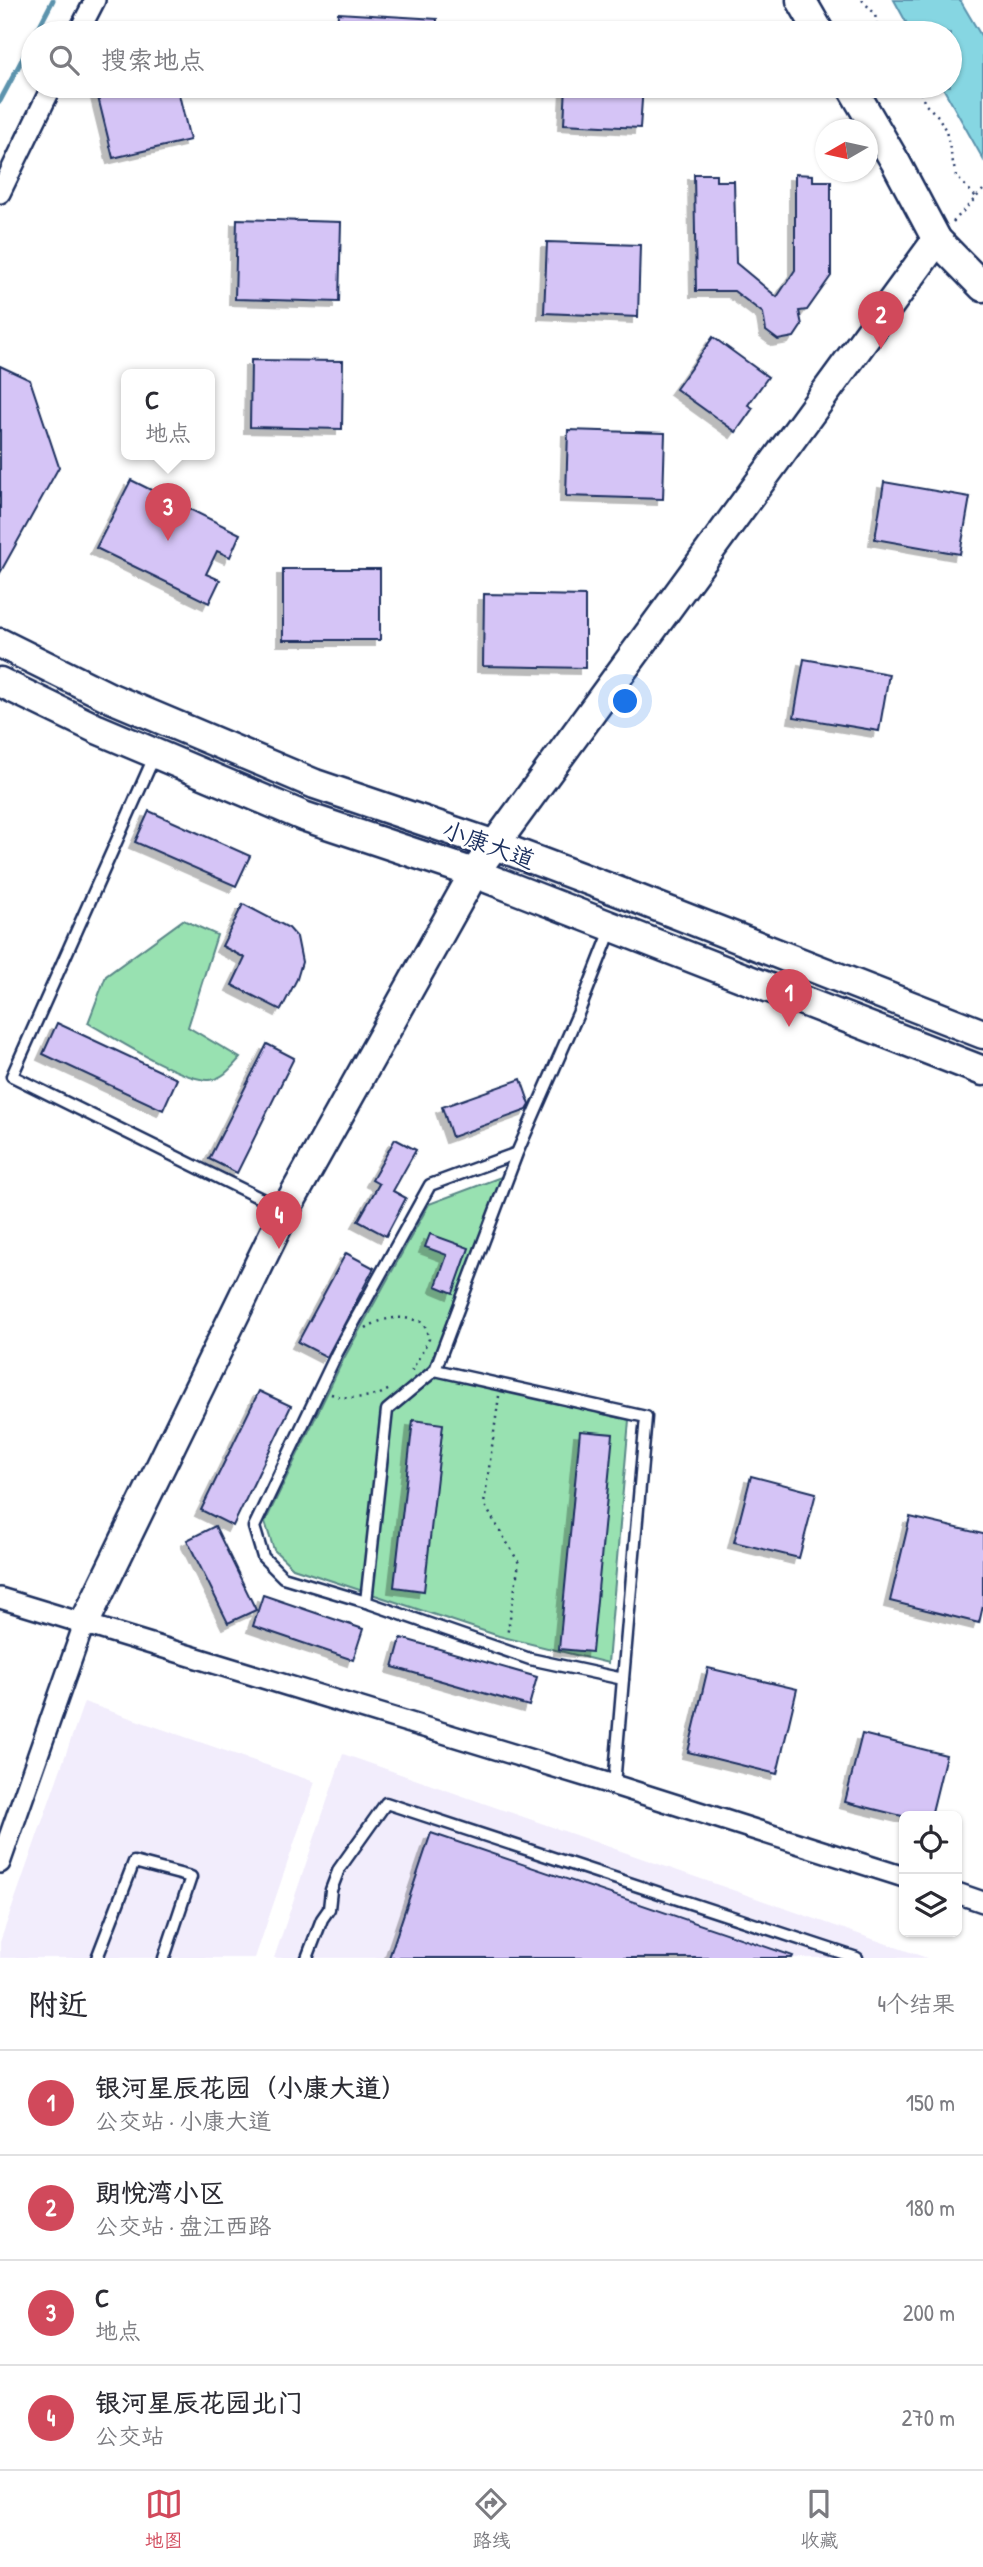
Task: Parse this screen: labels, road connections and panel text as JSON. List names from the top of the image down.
{
  "streets": {
    "main road": ["小康大道"]
  },
  "north": "left",
  "page": {
    "search": "搜索地点",
    "pins": [
      "2",
      "3",
      "1",
      "4"
    ],
    "popup": ["C", "地点"],
    "heading": ["附近", "4个结果"],
    "list": [
      {
        "mark": "1",
        "name": "银河星辰花园（小康大道）",
        "note": "公交站 · 小康大道",
        "value": "150 m"
      },
      {
        "mark": "2",
        "name": "朗悦湾小区",
        "note": "公交站 · 盘江西路",
        "value": "180 m"
      },
      {
        "mark": "3",
        "name": "C",
        "note": "地点",
        "value": "200 m"
      },
      {
        "mark": "4",
        "name": "银河星辰花园北门",
        "note": "公交站",
        "value": "270 m"
      }
    ],
    "nav": ["地图", "路线", "收藏"]
  }
}
